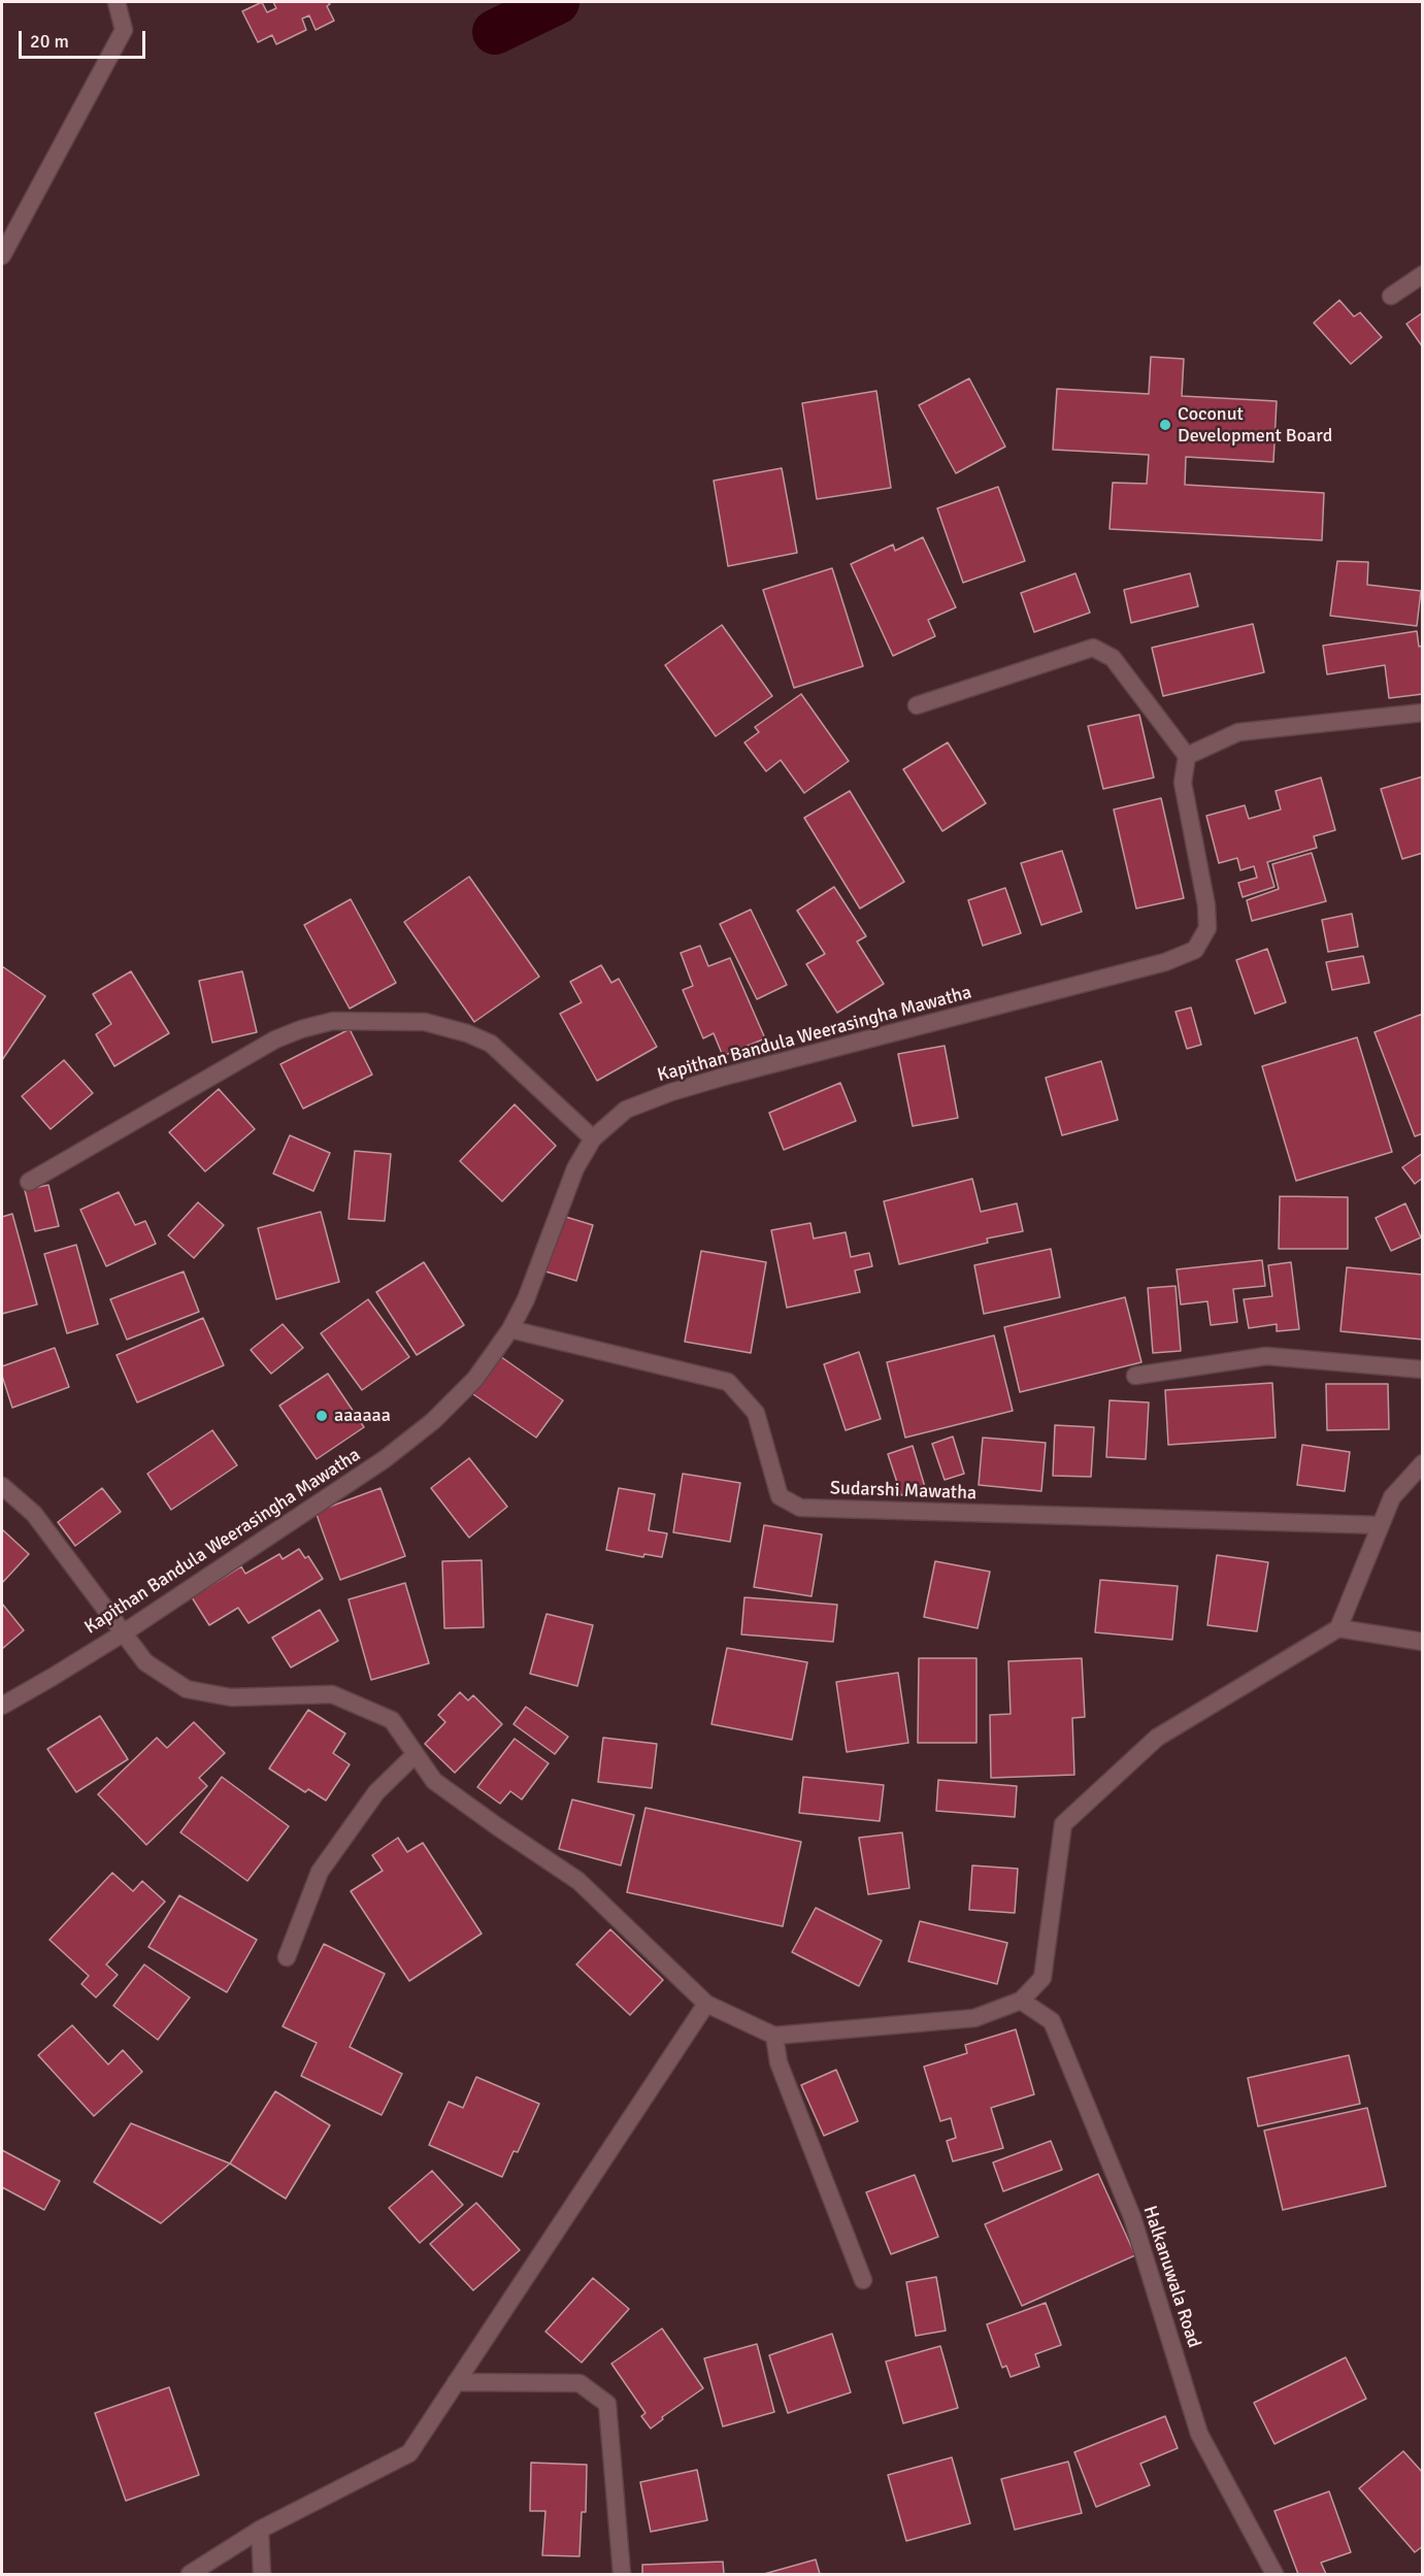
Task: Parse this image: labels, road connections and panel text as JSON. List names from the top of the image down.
{
  "streets": {
    "street": ["Kapithan Bandula Weerasingha Mawatha", "Sudarshi Mawatha", "Halkanuwala Road"]
  },
  "crossings": [
    ["Kapithan Bandula Weerasingha Mawatha", "Sudarshi Mawatha"]
  ],
  "places": ["Coconut Development Board", "aaaaaa"],
  "scale_bar": "20 m"
}
